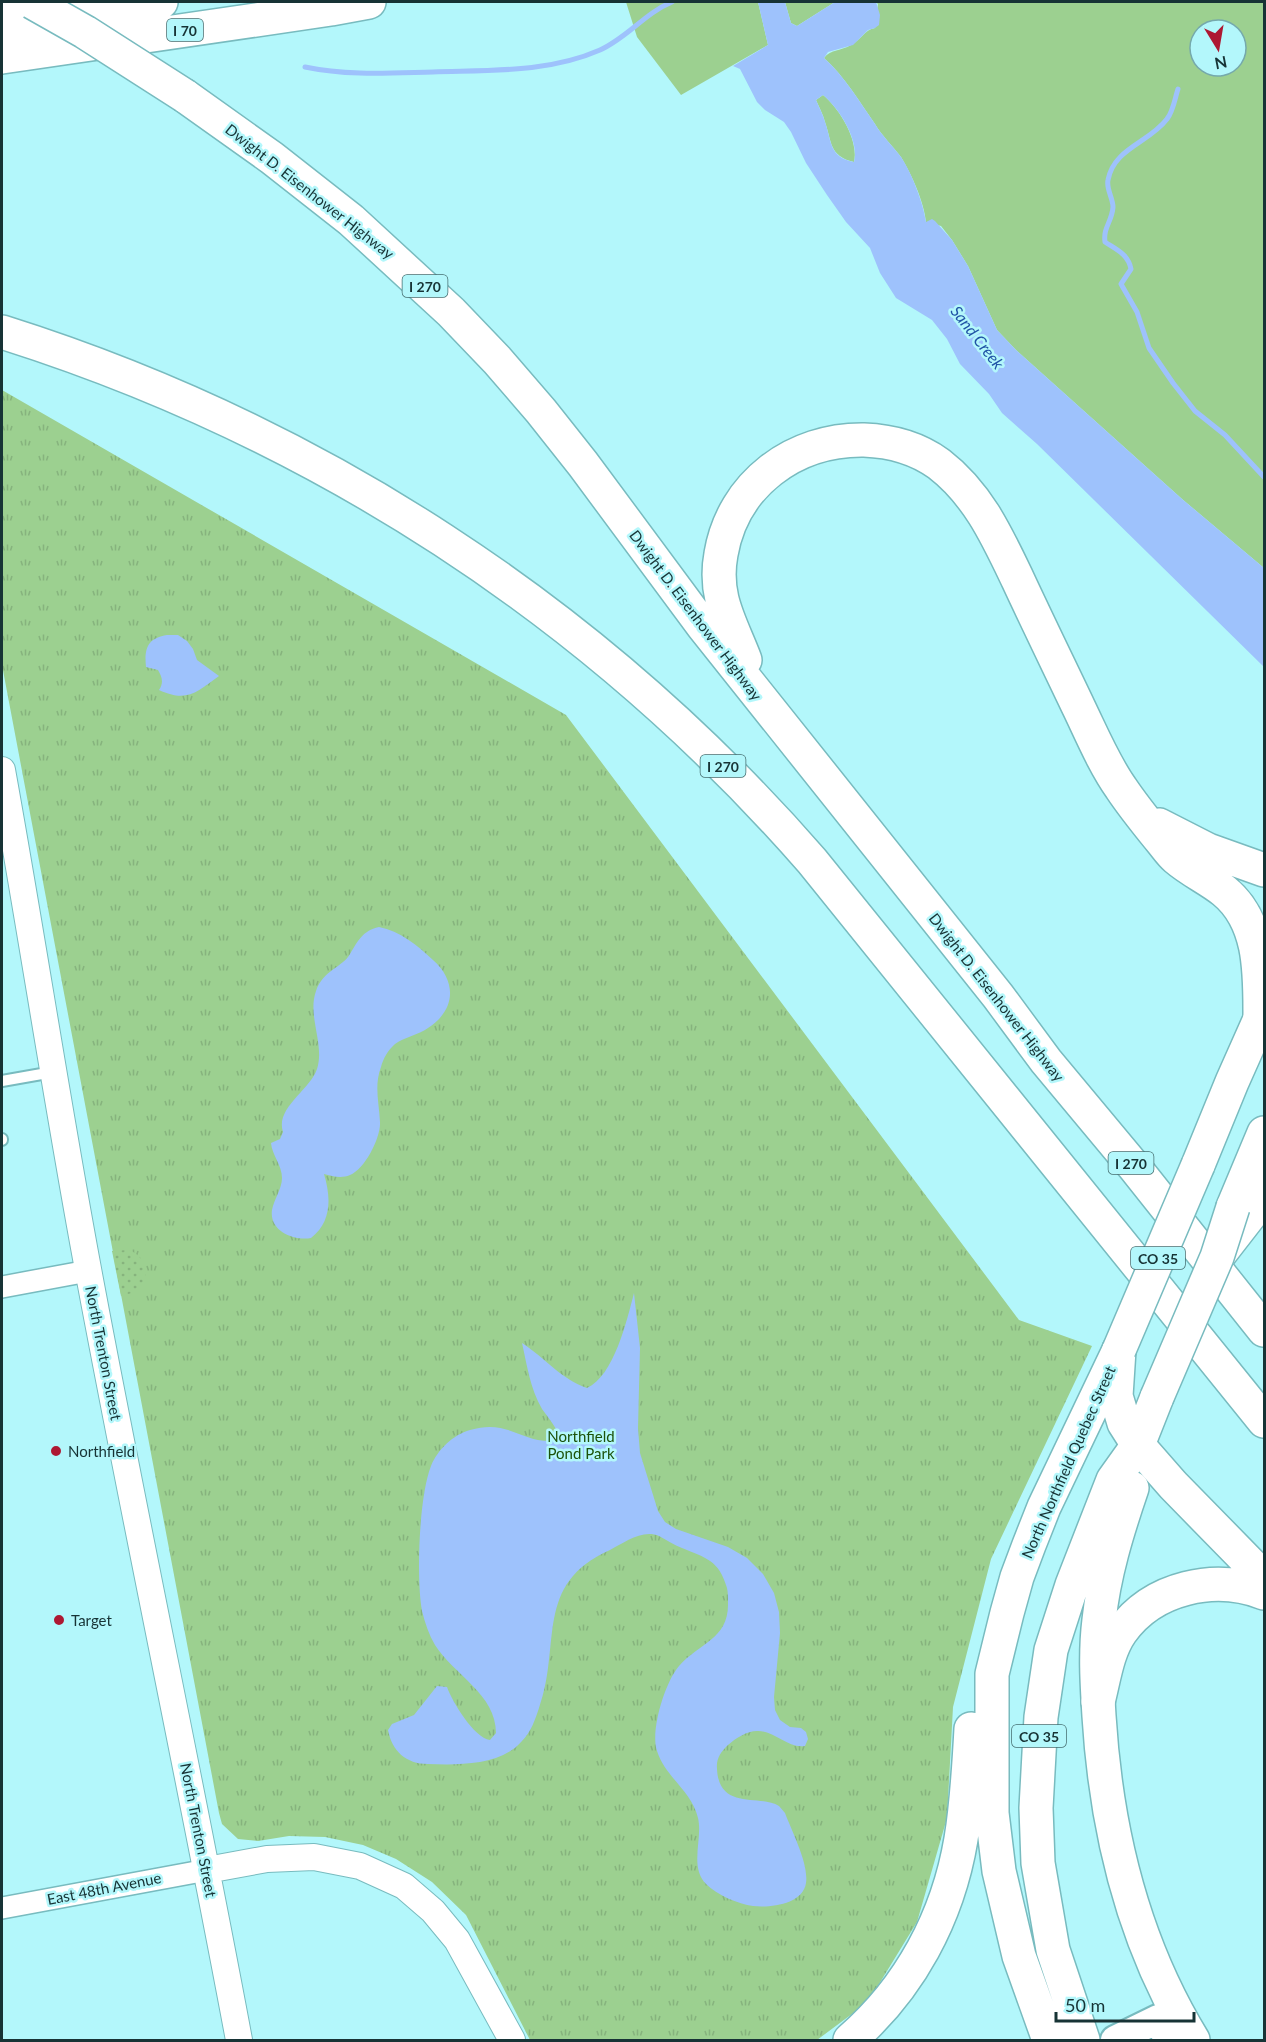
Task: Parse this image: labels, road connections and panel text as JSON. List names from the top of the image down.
{
  "streets": {
    "main road": [
      "I 70",
      "Dwight D. Eisenhower Highway",
      "I 270",
      "CO 35",
      "North Northfield Quebec Street"
    ],
    "street": ["North Trenton Street", "East 48th Avenue"]
  },
  "crossings": [
    ["North Trenton Street", "East 48th Avenue"]
  ],
  "water": ["Sand Creek"],
  "parks": ["Northfield Pond Park"],
  "places": ["Northfield", "Target"],
  "scale_bar": "50 m",
  "north": "bottom"
}
